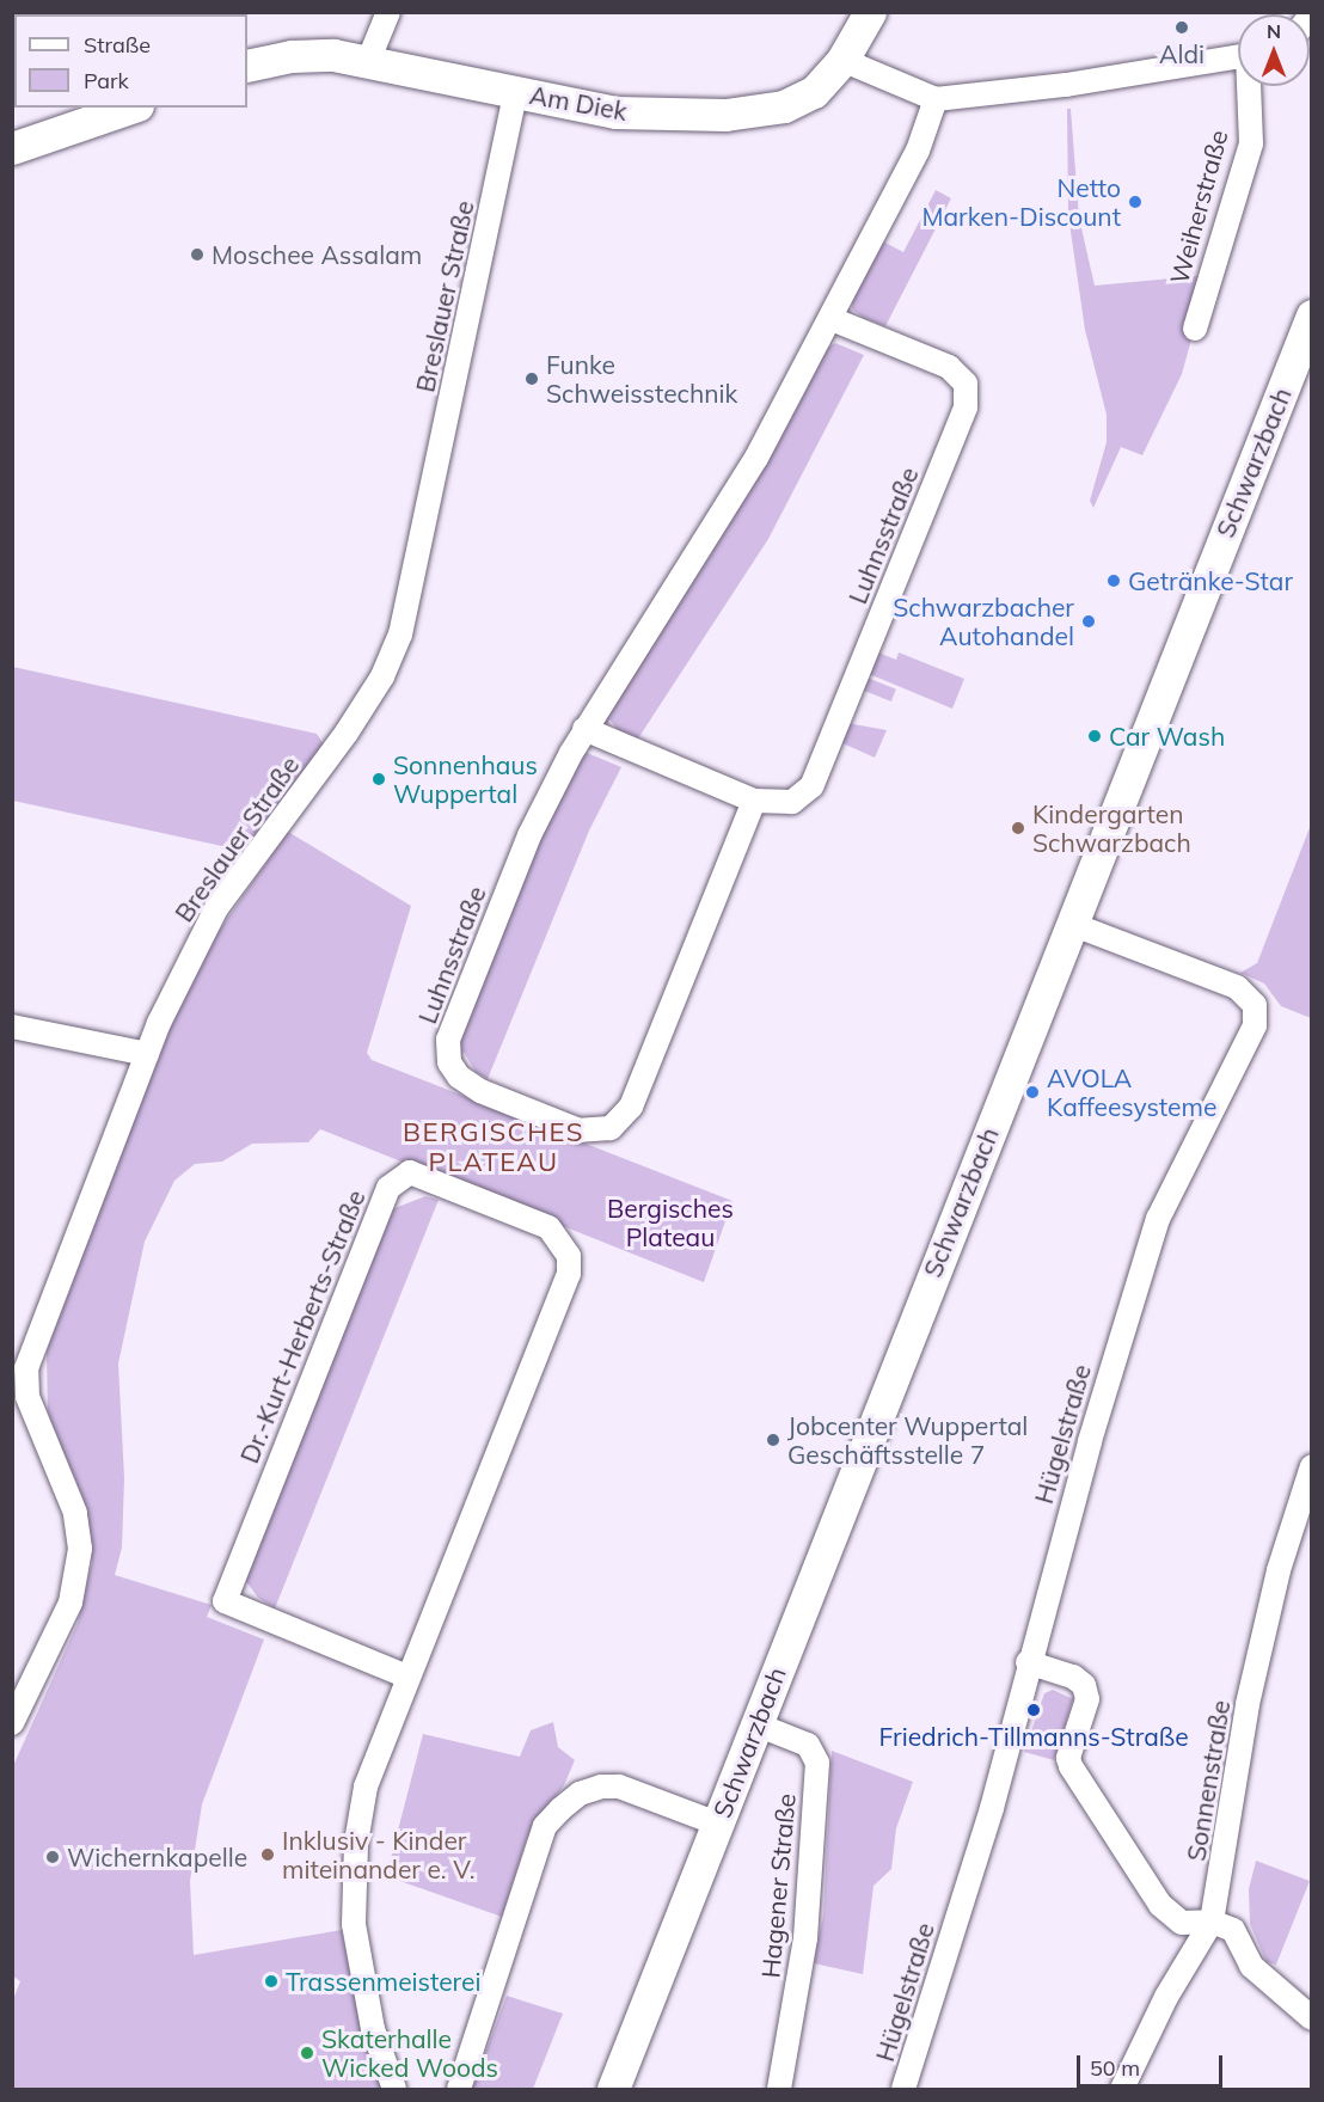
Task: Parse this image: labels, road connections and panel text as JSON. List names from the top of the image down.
{
  "streets": {
    "street": [
      "Am Diek",
      "Weiherstraße",
      "Breslauer Straße",
      "Schwarzbach",
      "Luhnsstraße",
      "Dr.-Kurt-Herberts-Straße",
      "Hügelstraße",
      "Sonnenstraße",
      "Hagener Straße"
    ]
  },
  "crossings": [
    ["Am Diek", "Breslauer Straße"],
    ["Weiherstraße", "Luhnsstraße"],
    ["Schwarzbach", "Hügelstraße"],
    ["Schwarzbach", "Hagener Straße"]
  ],
  "districts": ["BERGISCHES PLATEAU"],
  "parks": ["Bergisches Plateau"],
  "places": [
    "Aldi",
    "Netto Marken-Discount",
    "Moschee Assalam",
    "Funke Schweisstechnik",
    "Getränke-Star",
    "Schwarzbacher Autohandel",
    "Car Wash",
    "Sonnenhaus Wuppertal",
    "Kindergarten Schwarzbach",
    "AVOLA Kaffeesysteme",
    "Jobcenter Wuppertal Geschäftsstelle 7",
    "Friedrich-Tillmanns-Straße",
    "Inklusiv - Kinder miteinander e. V.",
    "Wichernkapelle",
    "Trassenmeisterei",
    "Skaterhalle Wicked Woods"
  ],
  "legend": ["Straße", "Park"],
  "scale_bar": "50 m",
  "north": "top"
}
